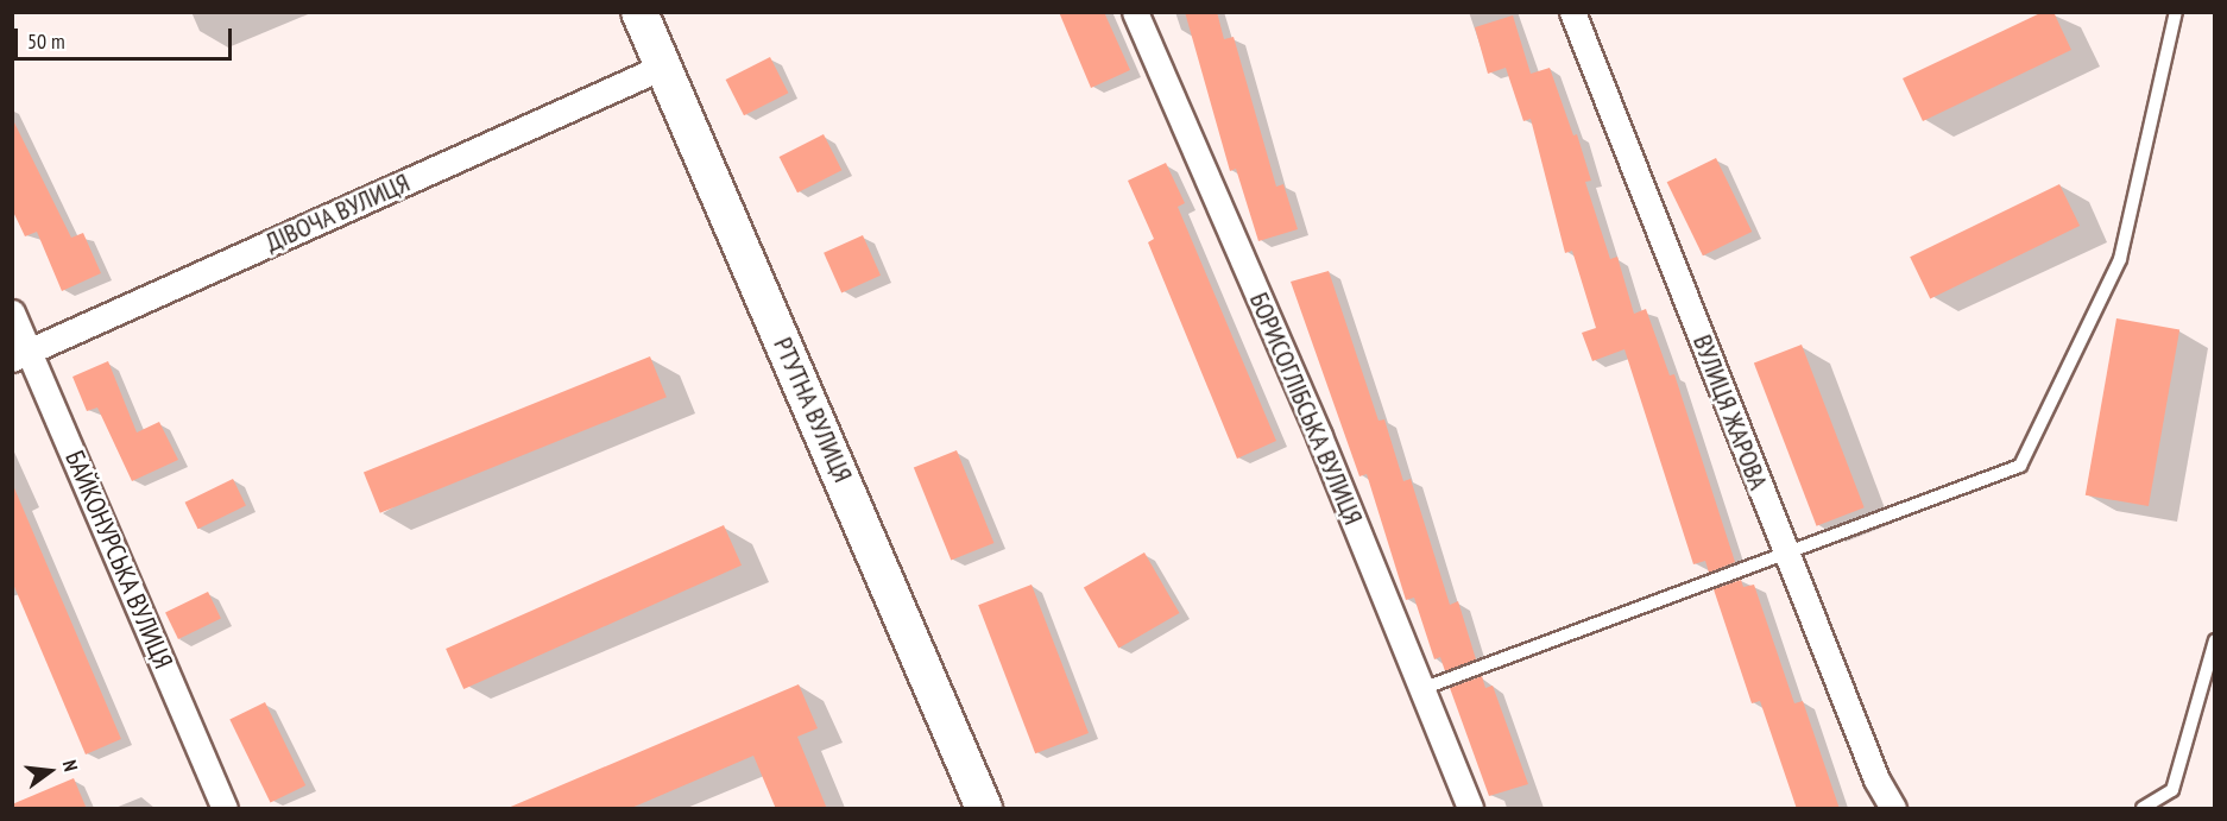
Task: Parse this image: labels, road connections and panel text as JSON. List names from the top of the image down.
{
  "streets": {
    "main road": ["РТУТНА ВУЛИЦЯ"],
    "street": [
      "ДІВОЧА ВУЛИЦЯ",
      "БОРИСОГЛІБСЬКА ВУЛИЦЯ",
      "ВУЛИЦЯ ЖАРОВА",
      "БАЙКОНУРСЬКА ВУЛИЦЯ"
    ]
  },
  "crossings": [
    ["ДІВОЧА ВУЛИЦЯ", "РТУТНА ВУЛИЦЯ"],
    ["ДІВОЧА ВУЛИЦЯ", "БАЙКОНУРСЬКА ВУЛИЦЯ"]
  ],
  "scale_bar": "50 m",
  "north": "right"
}
